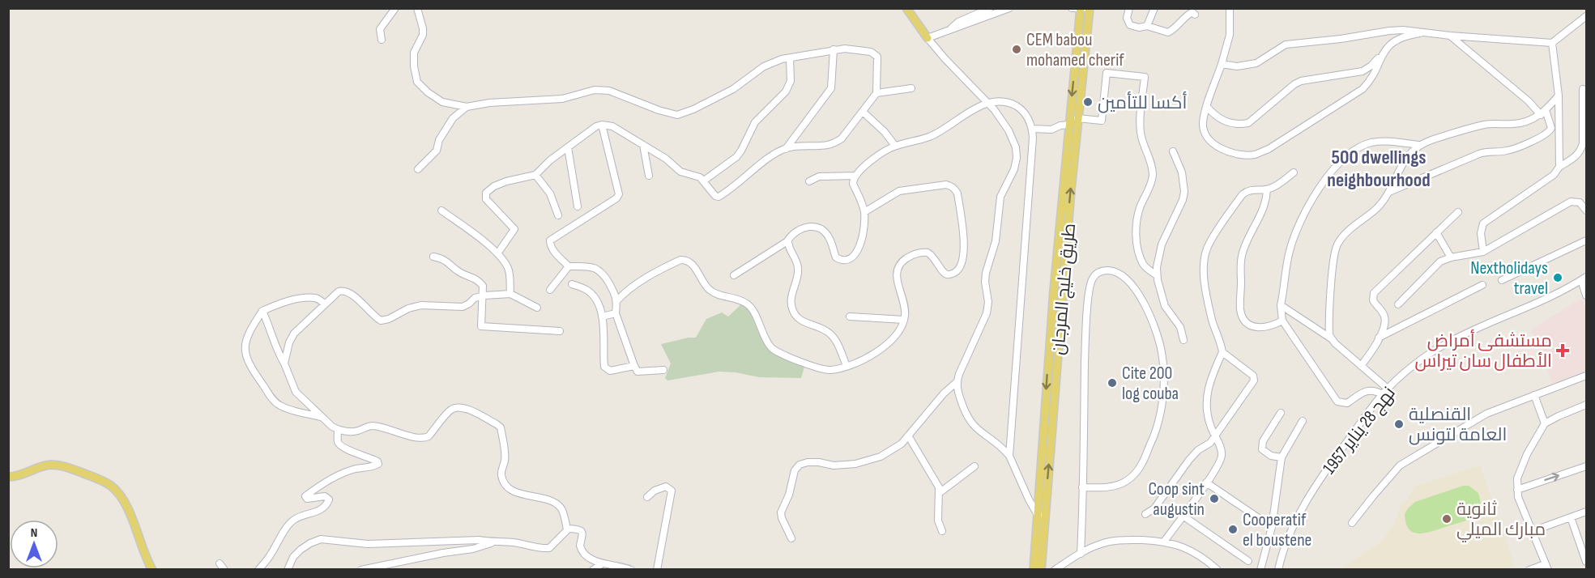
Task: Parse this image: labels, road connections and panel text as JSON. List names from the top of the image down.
{
  "streets": {
    "main road": ["طريق خليج المرجان"],
    "street": ["نهج 28 يناير 1957"]
  },
  "districts": ["500 dwellings neighbourhood"],
  "places": {
    "other": [
      "CEM babou mohamed cherif",
      "أكسا للتأمين",
      "Nextholidays travel",
      "Cite 200 log couba",
      "القنصلية العامة لتونس",
      "Coop sint augustin",
      "ثانوية مبارك الميلي",
      "Cooperatif el boustene"
    ],
    "health": ["مستشفى أمراض الأطفال سان تيراس"]
  },
  "north": "top"
}
